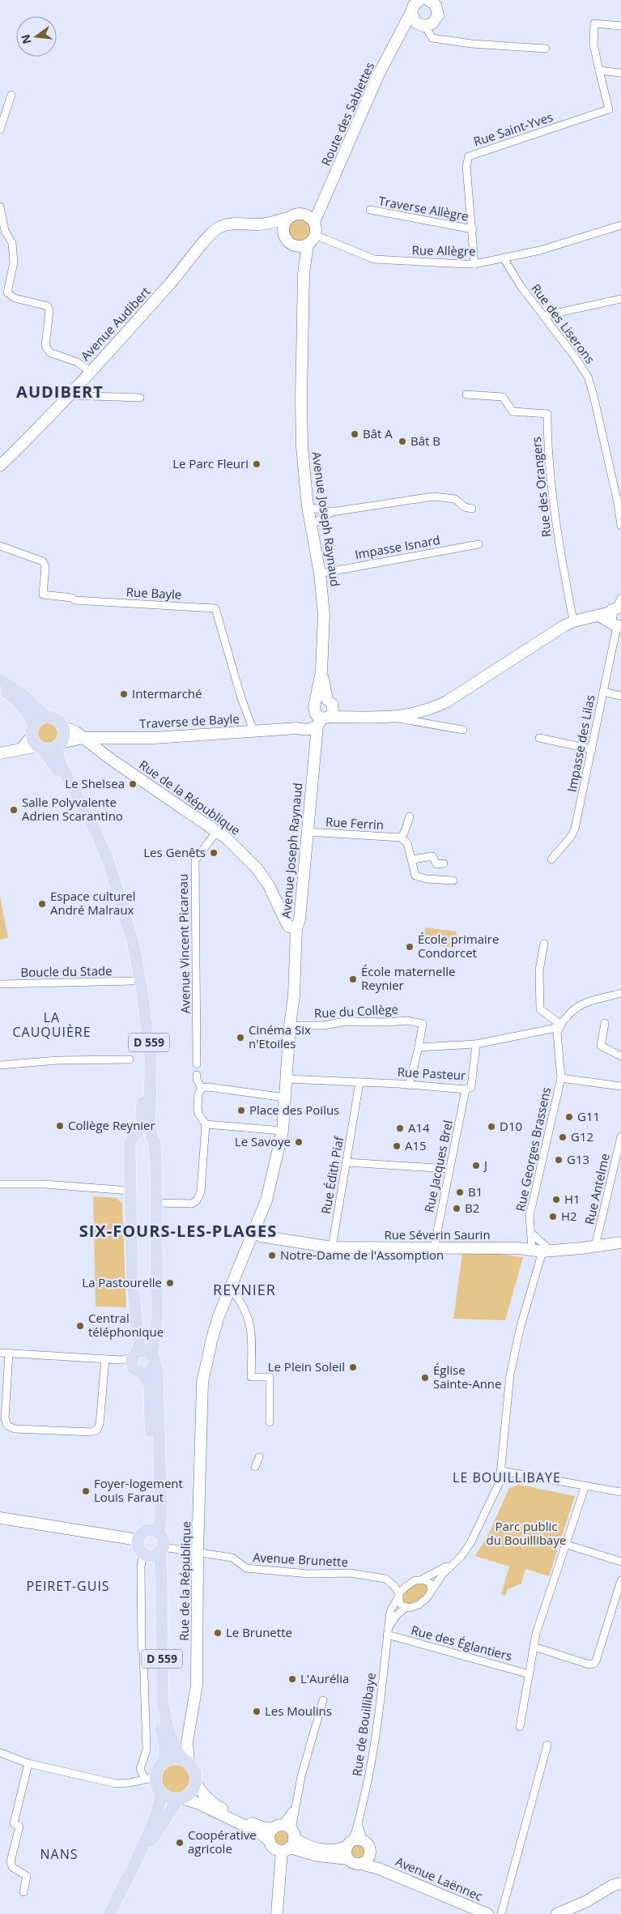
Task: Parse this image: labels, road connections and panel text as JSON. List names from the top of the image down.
{
  "streets": {
    "main road": [
      "Route des Sablettes",
      "Avenue Audibert",
      "Avenue Joseph Raynaud",
      "Traverse de Bayle",
      "Rue de la République",
      "D 559",
      "Rue Séverin Saurin",
      "Avenue Laënnec"
    ],
    "street": [
      "Rue Saint-Yves",
      "Traverse Allègre",
      "Rue Allègre",
      "Rue des Liserons",
      "Rue des Orangers",
      "Impasse Isnard",
      "Rue Bayle",
      "Impasse des Lilas",
      "Rue Ferrin",
      "Avenue Vincent Picareau",
      "Boucle du Stade",
      "Rue du Collège",
      "Rue Pasteur",
      "Rue Georges Brassens",
      "Rue Jacques Brel",
      "Rue Édith Piaf",
      "Rue Antelme",
      "Avenue Brunette",
      "Rue des Églantiers",
      "Rue de Bouillibaye"
    ]
  },
  "crossings": [
    ["Route des Sablettes", "Rue Allègre"],
    ["Route des Sablettes", "Avenue Audibert"],
    ["Route des Sablettes", "Avenue Joseph Raynaud"],
    ["Rue Saint-Yves", "Traverse Allègre"],
    ["Rue Saint-Yves", "Rue Allègre"],
    ["Rue Allègre", "Avenue Audibert"],
    ["Rue Allègre", "Rue des Liserons"],
    ["Rue Allègre", "Avenue Joseph Raynaud"],
    ["Avenue Audibert", "Avenue Joseph Raynaud"],
    ["Avenue Joseph Raynaud", "Impasse Isnard"],
    ["Avenue Joseph Raynaud", "Traverse de Bayle"],
    ["Avenue Joseph Raynaud", "Rue de la République"],
    ["Avenue Joseph Raynaud", "Rue Ferrin"],
    ["Rue Bayle", "Traverse de Bayle"],
    ["Traverse de Bayle", "Rue de la République"],
    ["Traverse de Bayle", "D 559"],
    ["Rue de la République", "Avenue Vincent Picareau"],
    ["Rue de la République", "Rue du Collège"],
    ["Rue de la République", "D 559"],
    ["Rue de la République", "Rue Pasteur"],
    ["Rue de la République", "Rue Séverin Saurin"],
    ["Rue de la République", "Avenue Brunette"],
    ["Boucle du Stade", "D 559"],
    ["D 559", "Avenue Brunette"],
    ["Rue Pasteur", "Rue Jacques Brel"],
    ["Rue Pasteur", "Rue Édith Piaf"],
    ["Rue Georges Brassens", "Rue Séverin Saurin"],
    ["Rue Jacques Brel", "Rue Séverin Saurin"],
    ["Rue Édith Piaf", "Rue Séverin Saurin"],
    ["Rue Antelme", "Rue Séverin Saurin"],
    ["Avenue Brunette", "Rue de Bouillibaye"],
    ["Rue des Églantiers", "Rue de Bouillibaye"],
    ["Rue de Bouillibaye", "Avenue Laënnec"]
  ],
  "districts": [
    "AUDIBERT",
    "LA CAUQUIÈRE",
    "SIX-FOURS-LES-PLAGES",
    "REYNIER",
    "LE BOUILLIBAYE",
    "PEIRET-GUIS",
    "NANS"
  ],
  "parks": ["Parc public du Bouillibaye"],
  "places": [
    "Bât A",
    "Bât B",
    "Le Parc Fleuri",
    "Intermarché",
    "Le Shelsea",
    "Salle Polyvalente Adrien Scarantino",
    "Les Genêts",
    "Espace culturel André Malraux",
    "École primaire Condorcet",
    "École maternelle Reynier",
    "Cinéma Six n'Etoiles",
    "Place des Poilus",
    "G11",
    "Collège Reynier",
    "D10",
    "A14",
    "G12",
    "Le Savoye",
    "A15",
    "G13",
    "J",
    "B1",
    "H1",
    "B2",
    "H2",
    "Notre-Dame de l'Assomption",
    "La Pastourelle",
    "Central téléphonique",
    "Le Plein Soleil",
    "Église Sainte-Anne",
    "Foyer-logement Louis Faraut",
    "Le Brunette",
    "L'Aurélia",
    "Les Moulins",
    "Coopérative agricole"
  ],
  "north": "left"
}
